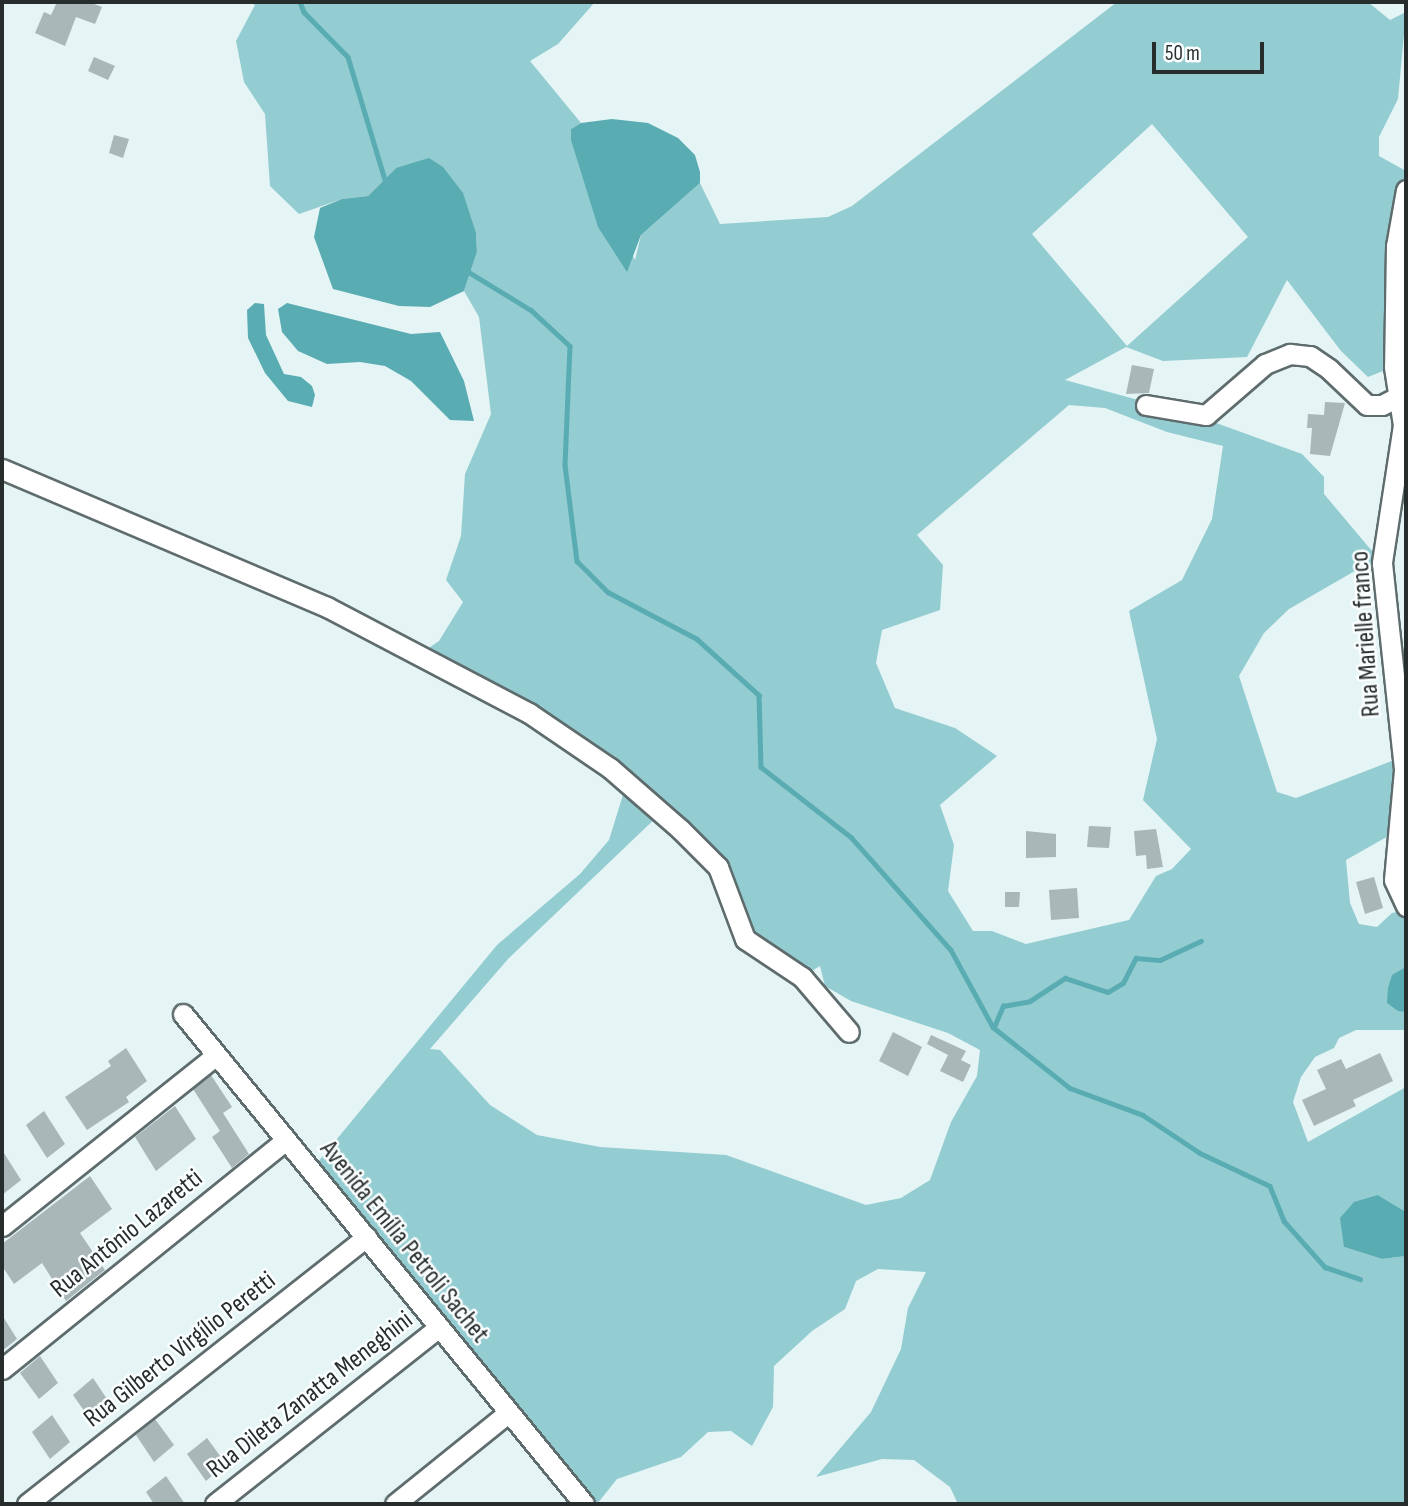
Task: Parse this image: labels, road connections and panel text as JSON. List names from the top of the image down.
{
  "streets": {
    "street": [
      "Rua Marielle franco",
      "Rua Antônio Lazaretti",
      "Avenida Emília Petroli Sachet",
      "Rua Gilberto Virgílio Peretti",
      "Rua Dileta Zanatta Meneghini"
    ]
  },
  "crossings": [
    ["Rua Antônio Lazaretti", "Avenida Emília Petroli Sachet"],
    ["Avenida Emília Petroli Sachet", "Rua Gilberto Virgílio Peretti"],
    ["Avenida Emília Petroli Sachet", "Rua Dileta Zanatta Meneghini"]
  ],
  "scale_bar": "50 m"
}
